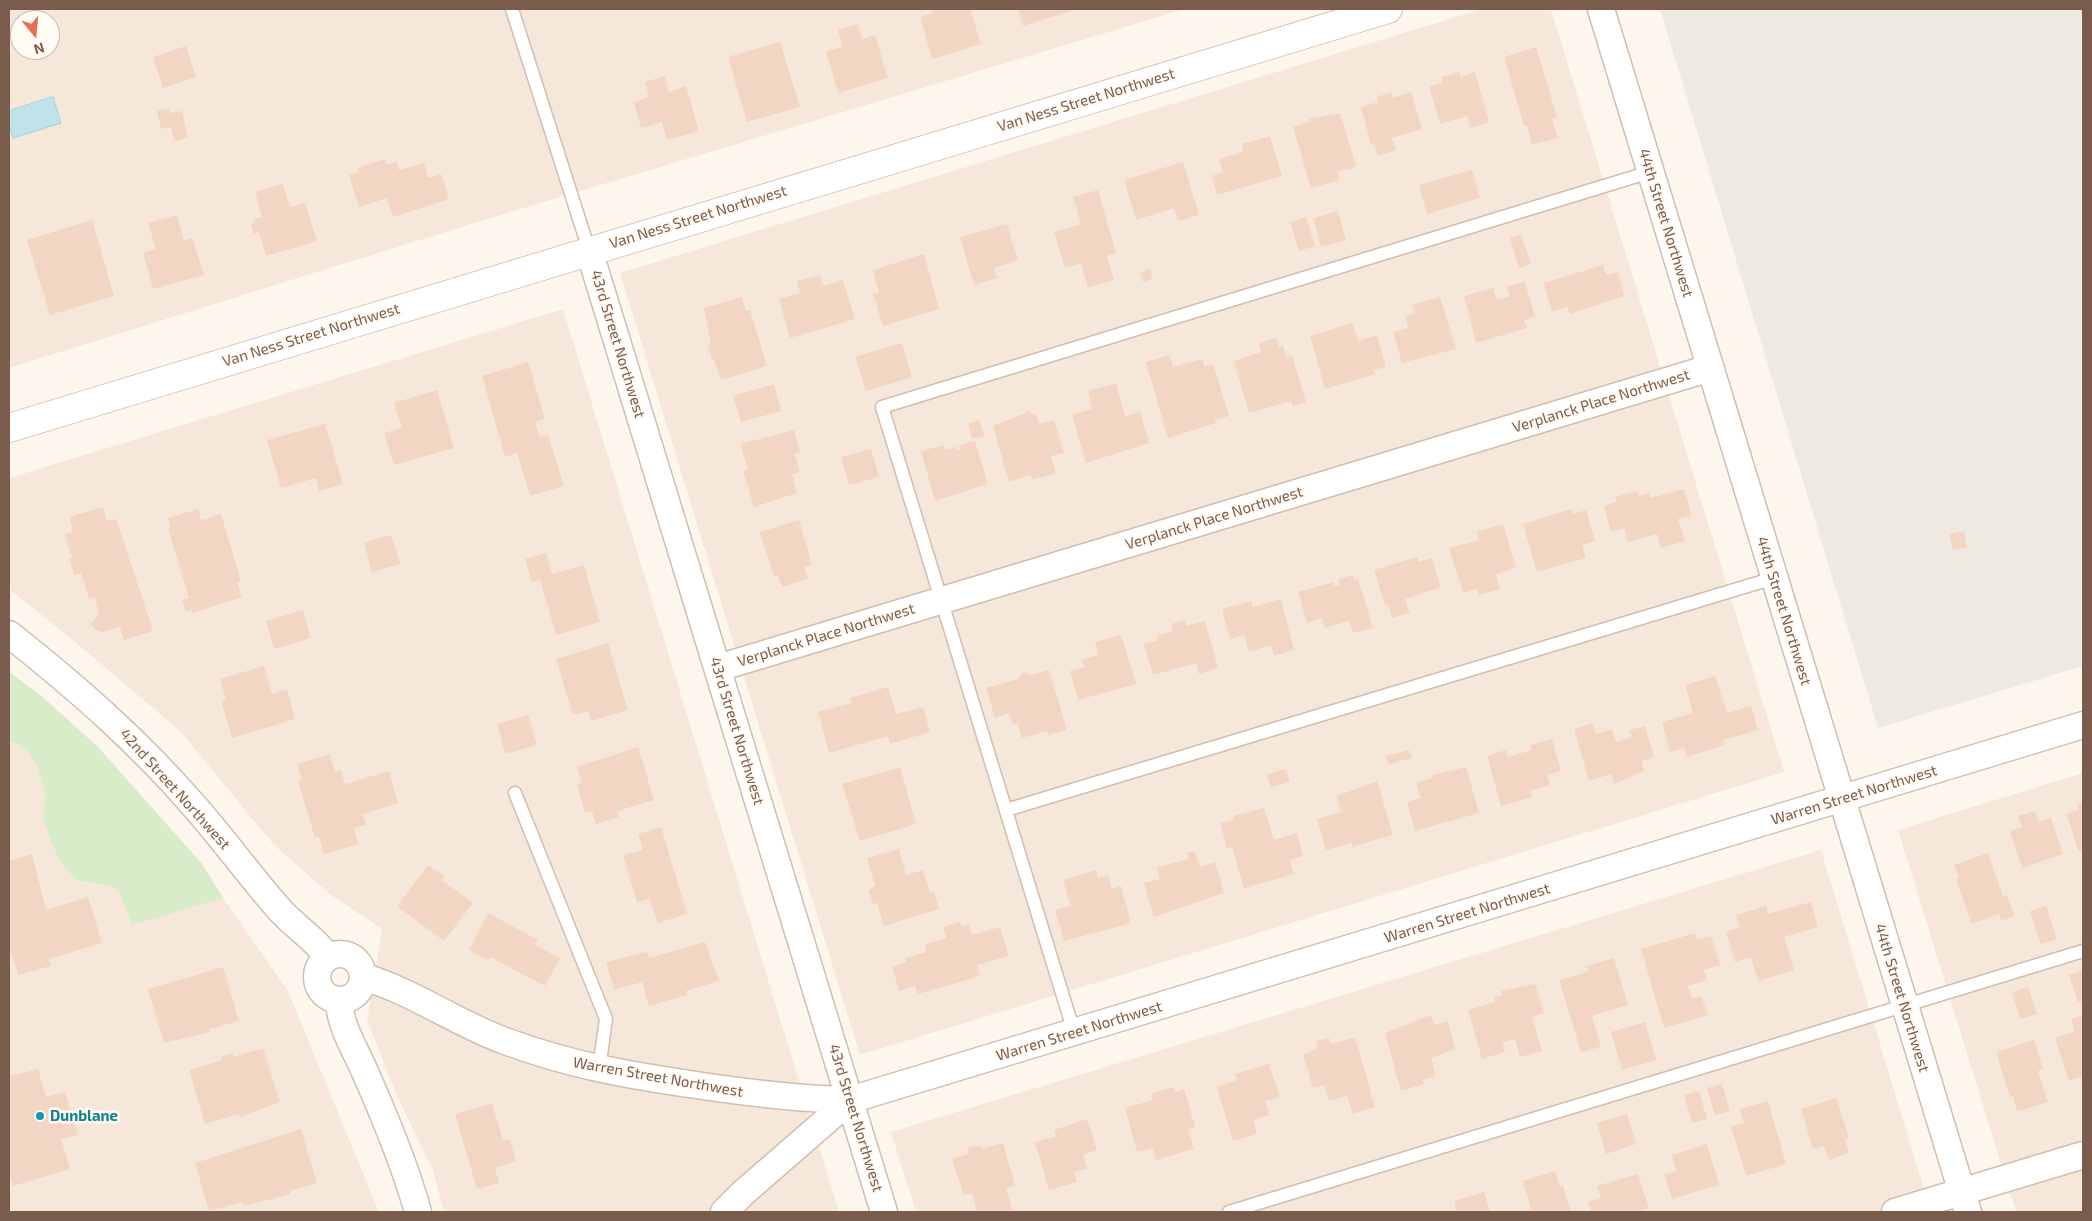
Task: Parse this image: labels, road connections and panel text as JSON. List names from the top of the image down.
{
  "streets": {
    "street": [
      "Van Ness Street Northwest",
      "44th Street Northwest",
      "43rd Street Northwest",
      "Verplanck Place Northwest",
      "42nd Street Northwest",
      "Warren Street Northwest"
    ]
  },
  "crossings": [
    ["Van Ness Street Northwest", "43rd Street Northwest"],
    ["44th Street Northwest", "Verplanck Place Northwest"],
    ["44th Street Northwest", "Warren Street Northwest"],
    ["43rd Street Northwest", "Verplanck Place Northwest"],
    ["43rd Street Northwest", "Warren Street Northwest"],
    ["42nd Street Northwest", "Warren Street Northwest"]
  ],
  "places": ["Dunblane"],
  "north": "bottom"
}
